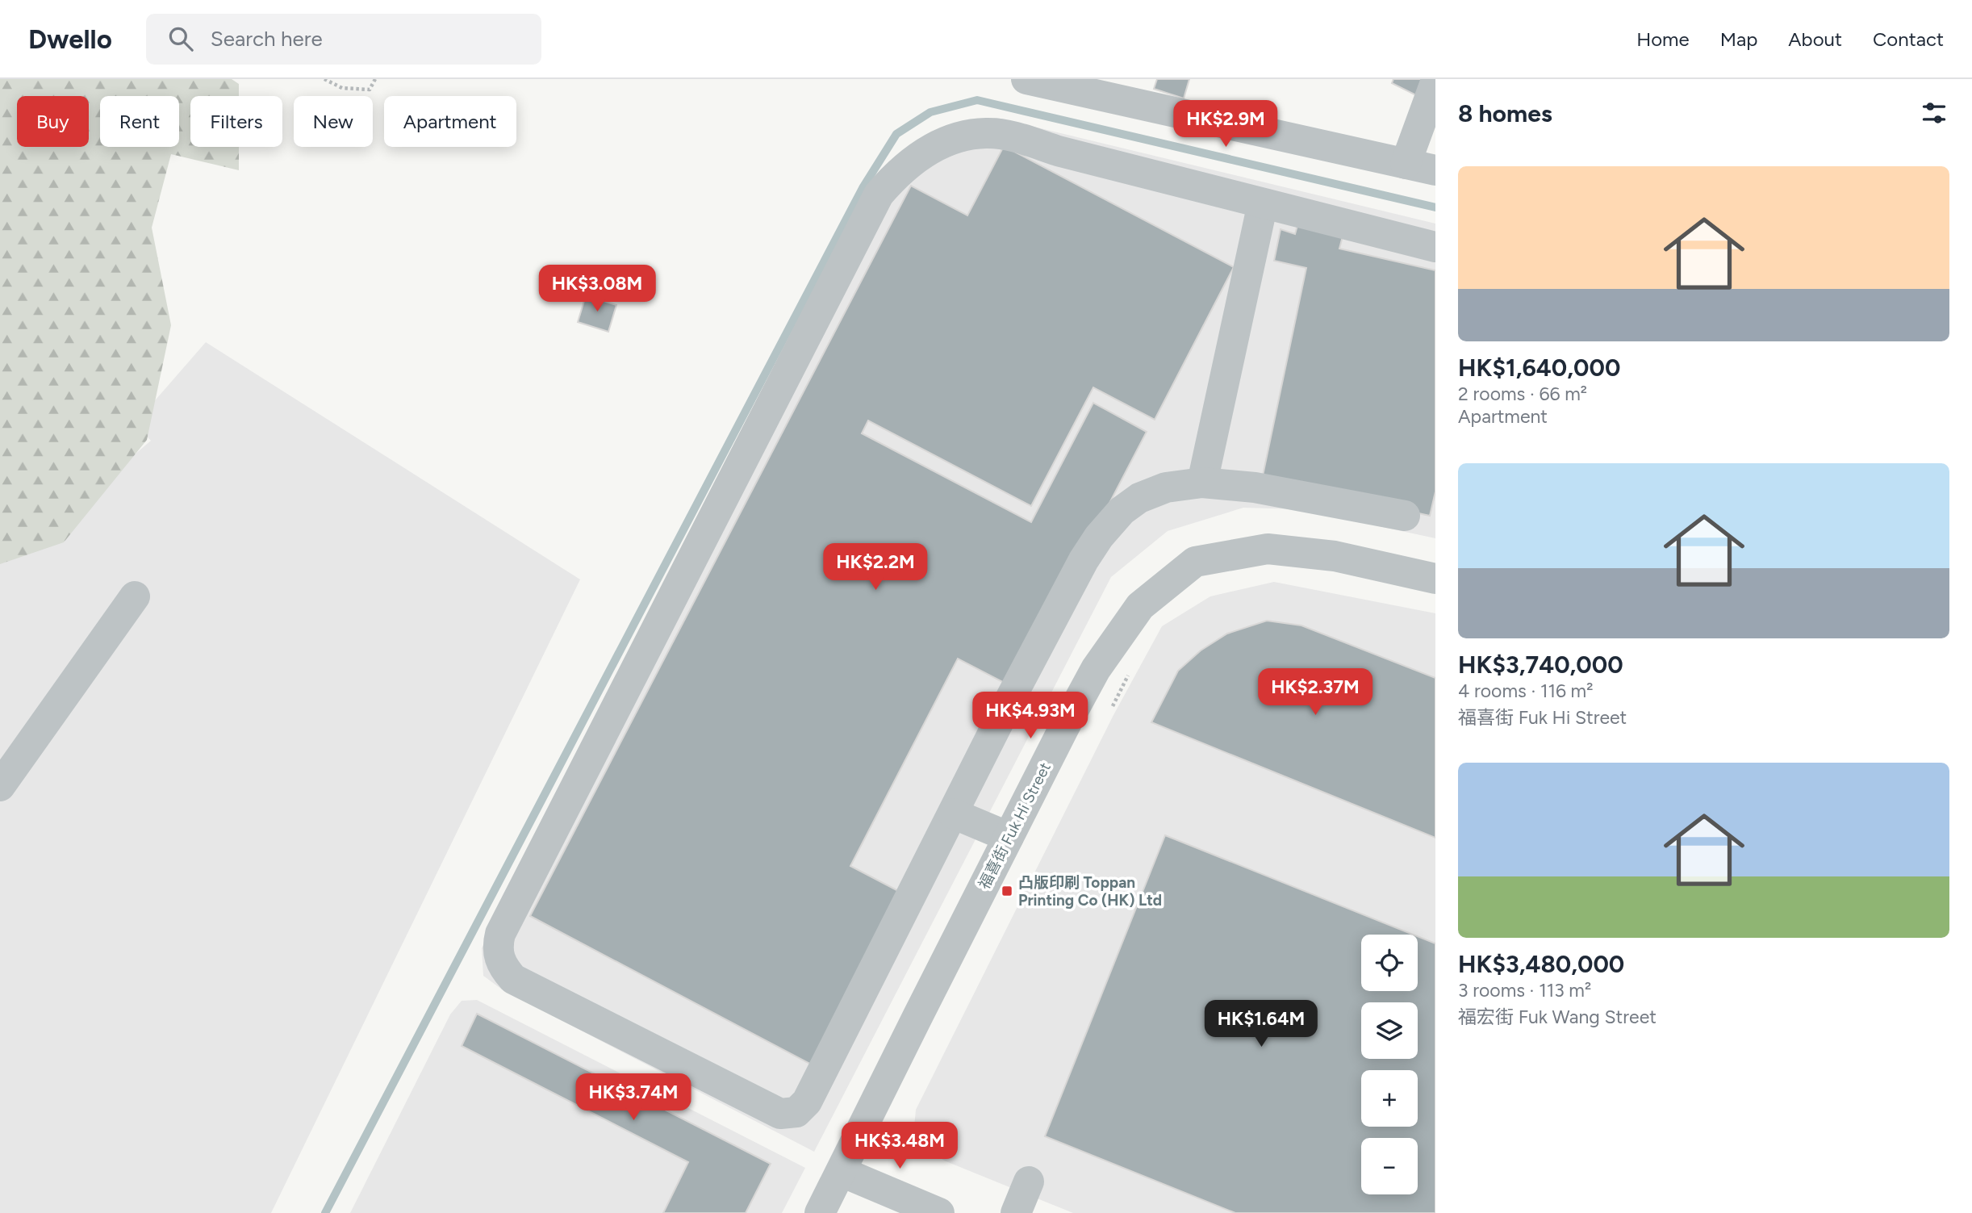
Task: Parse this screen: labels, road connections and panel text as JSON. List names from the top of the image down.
{
  "streets": {
    "street": ["福喜街 Fuk Hi Street"]
  },
  "places": {
    "transit": ["凸版印刷 Toppan Printing Co (HK) Ltd"]
  },
  "page": {
    "header": "Dwello",
    "search": "Search here",
    "nav": [
      "Home",
      "Map",
      "About",
      "Contact"
    ],
    "heading": "8 homes",
    "chip": [
      "Buy",
      "Rent",
      "Filters",
      "New",
      "Apartment"
    ],
    "price": [
      "HK$2.9M",
      "HK$3.08M",
      "HK$2.2M",
      "HK$2.37M",
      "HK$4.93M",
      "HK$1.64M",
      "HK$3.74M",
      "HK$3.48M"
    ],
    "list": [
      {
        "name": "HK$1,640,000",
        "note": "2 rooms · 66 m² · Apartment"
      },
      {
        "name": "HK$3,740,000",
        "note": "4 rooms · 116 m² · 福喜街 Fuk Hi Street"
      },
      {
        "name": "HK$3,480,000",
        "note": "3 rooms · 113 m² · 福宏街 Fuk Wang Street"
      }
    ],
    "map_buttons": ["+", "−"]
  }
}
